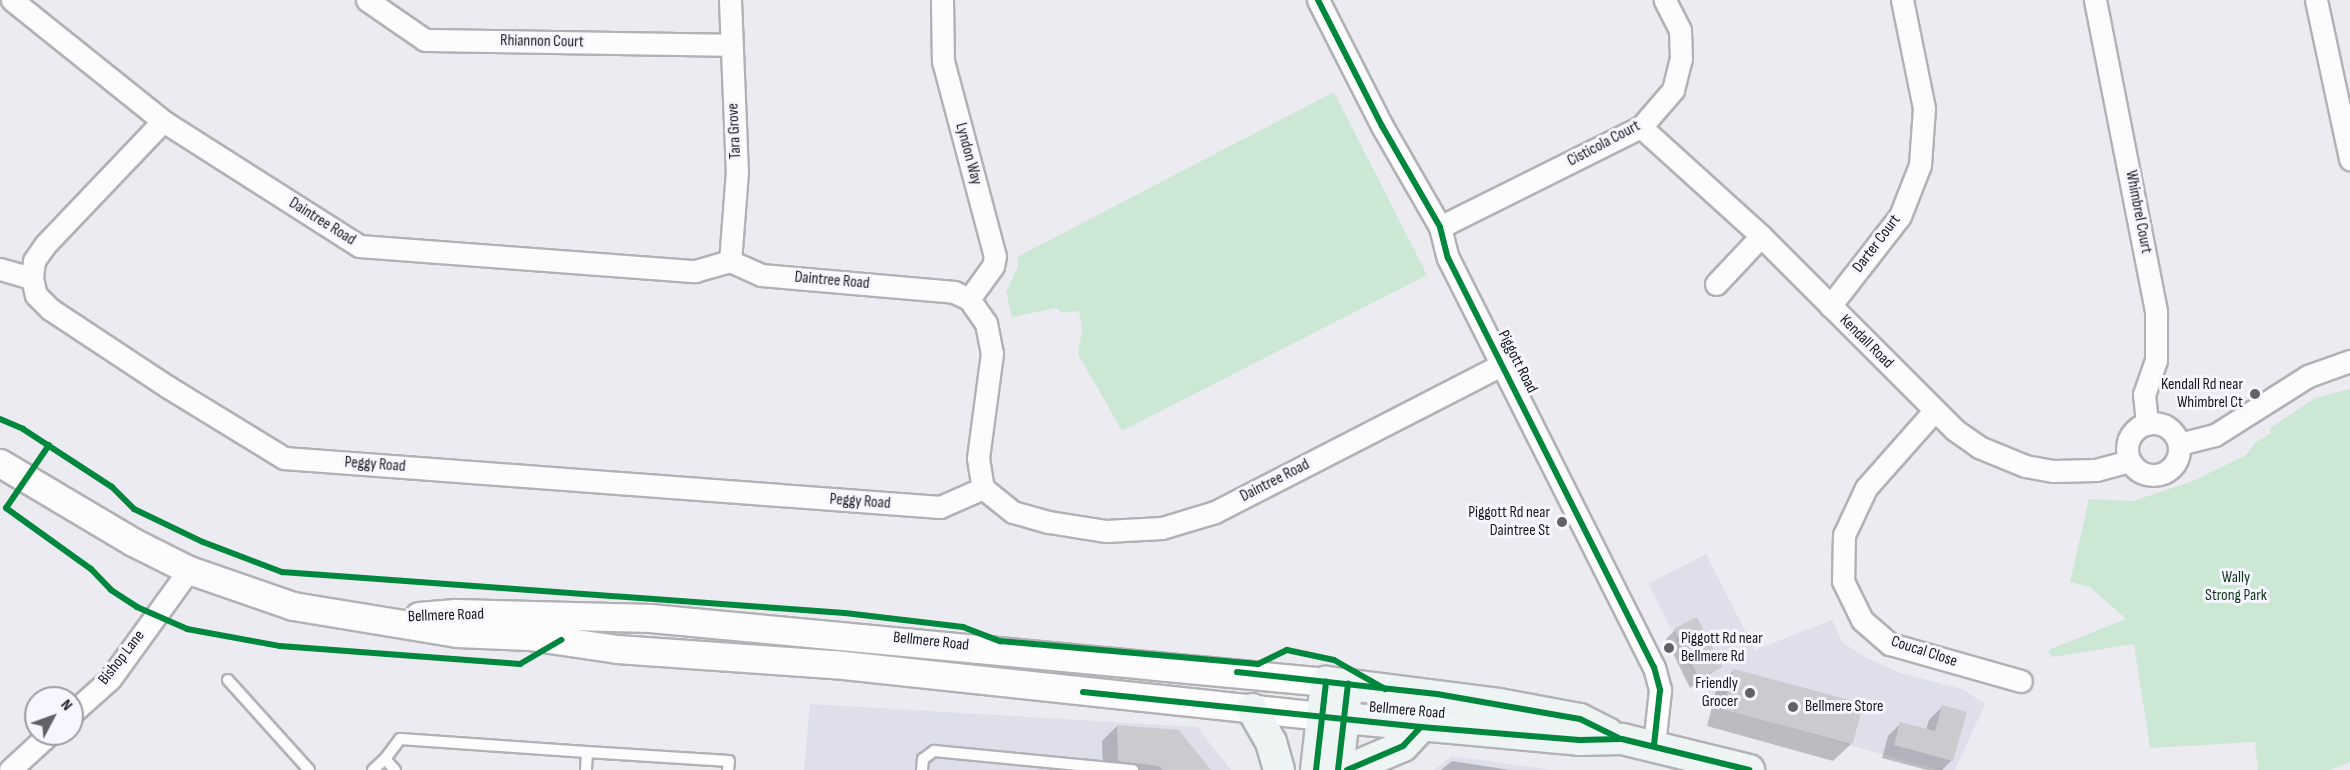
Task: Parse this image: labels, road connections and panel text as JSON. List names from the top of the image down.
{
  "streets": {
    "main road": ["Bellmere Road"],
    "street": [
      "Rhiannon Court",
      "Tara Grove",
      "Cisticola Court",
      "Lyndon Way",
      "Whimbrel Court",
      "Daintree Road",
      "Darter Court",
      "Kendall Road",
      "Piggott Road",
      "Peggy Road",
      "Coucal Close",
      "Bishop Lane"
    ]
  },
  "crossings": [
    ["Rhiannon Court", "Tara Grove"],
    ["Tara Grove", "Daintree Road"],
    ["Cisticola Court", "Kendall Road"],
    ["Cisticola Court", "Piggott Road"],
    ["Lyndon Way", "Daintree Road"],
    ["Whimbrel Court", "Kendall Road"],
    ["Daintree Road", "Piggott Road"],
    ["Daintree Road", "Peggy Road"],
    ["Darter Court", "Kendall Road"],
    ["Kendall Road", "Coucal Close"],
    ["Piggott Road", "Bellmere Road"],
    ["Bellmere Road", "Bishop Lane"]
  ],
  "parks": ["Wally Strong Park"],
  "places": [
    "Kendall Rd near Whimbrel Ct",
    "Piggott Rd near Daintree St",
    "Piggott Rd near Bellmere Rd",
    "Friendly Grocer",
    "Bellmere Store"
  ],
  "north": "top right"
}
